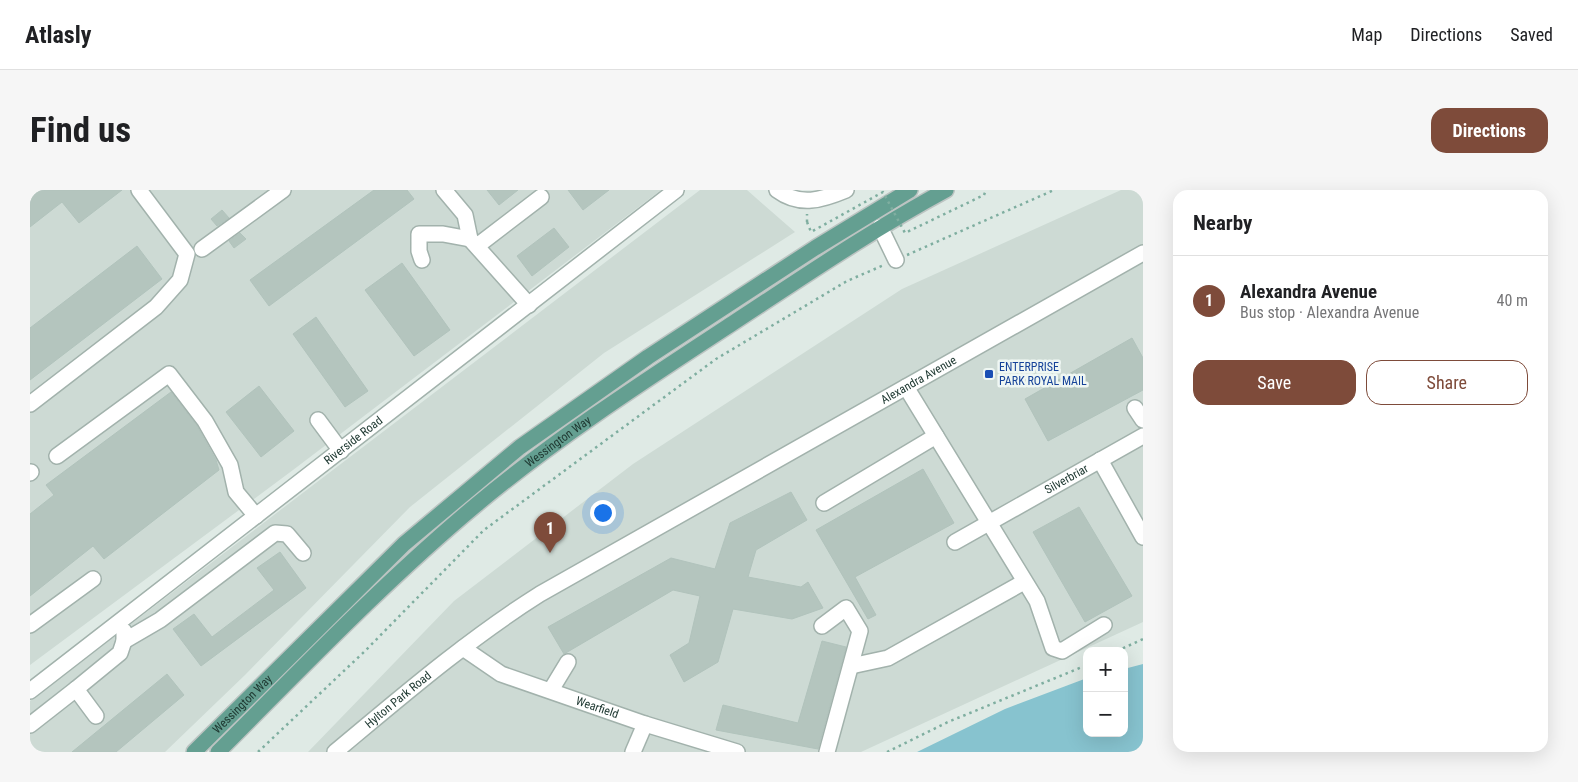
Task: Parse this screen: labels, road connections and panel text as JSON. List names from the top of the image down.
{
  "streets": {
    "main road": ["Wessington Way"],
    "street": [
      "Alexandra Avenue",
      "Riverside Road",
      "Silverbriar",
      "Hylton Park Road",
      "Wearfield"
    ]
  },
  "crossings": [
    ["Alexandra Avenue", "Hylton Park Road"],
    ["Alexandra Avenue", "Wearfield"],
    ["Hylton Park Road", "Wearfield"]
  ],
  "places": {
    "transit": ["ENTERPRISE PARK ROYAL MAIL"]
  },
  "page": {
    "header": "Atlasly",
    "nav": ["Map", "Directions", "Saved"],
    "buttons": [
      "Directions",
      ["Save", "Share"]
    ],
    "title": "Find us",
    "heading": "Nearby",
    "list": [
      {
        "mark": "1",
        "name": "Alexandra Avenue",
        "note": "Bus stop · Alexandra Avenue",
        "value": "40 m"
      }
    ],
    "pins": "1",
    "map_buttons": ["+", "−"]
  }
}
